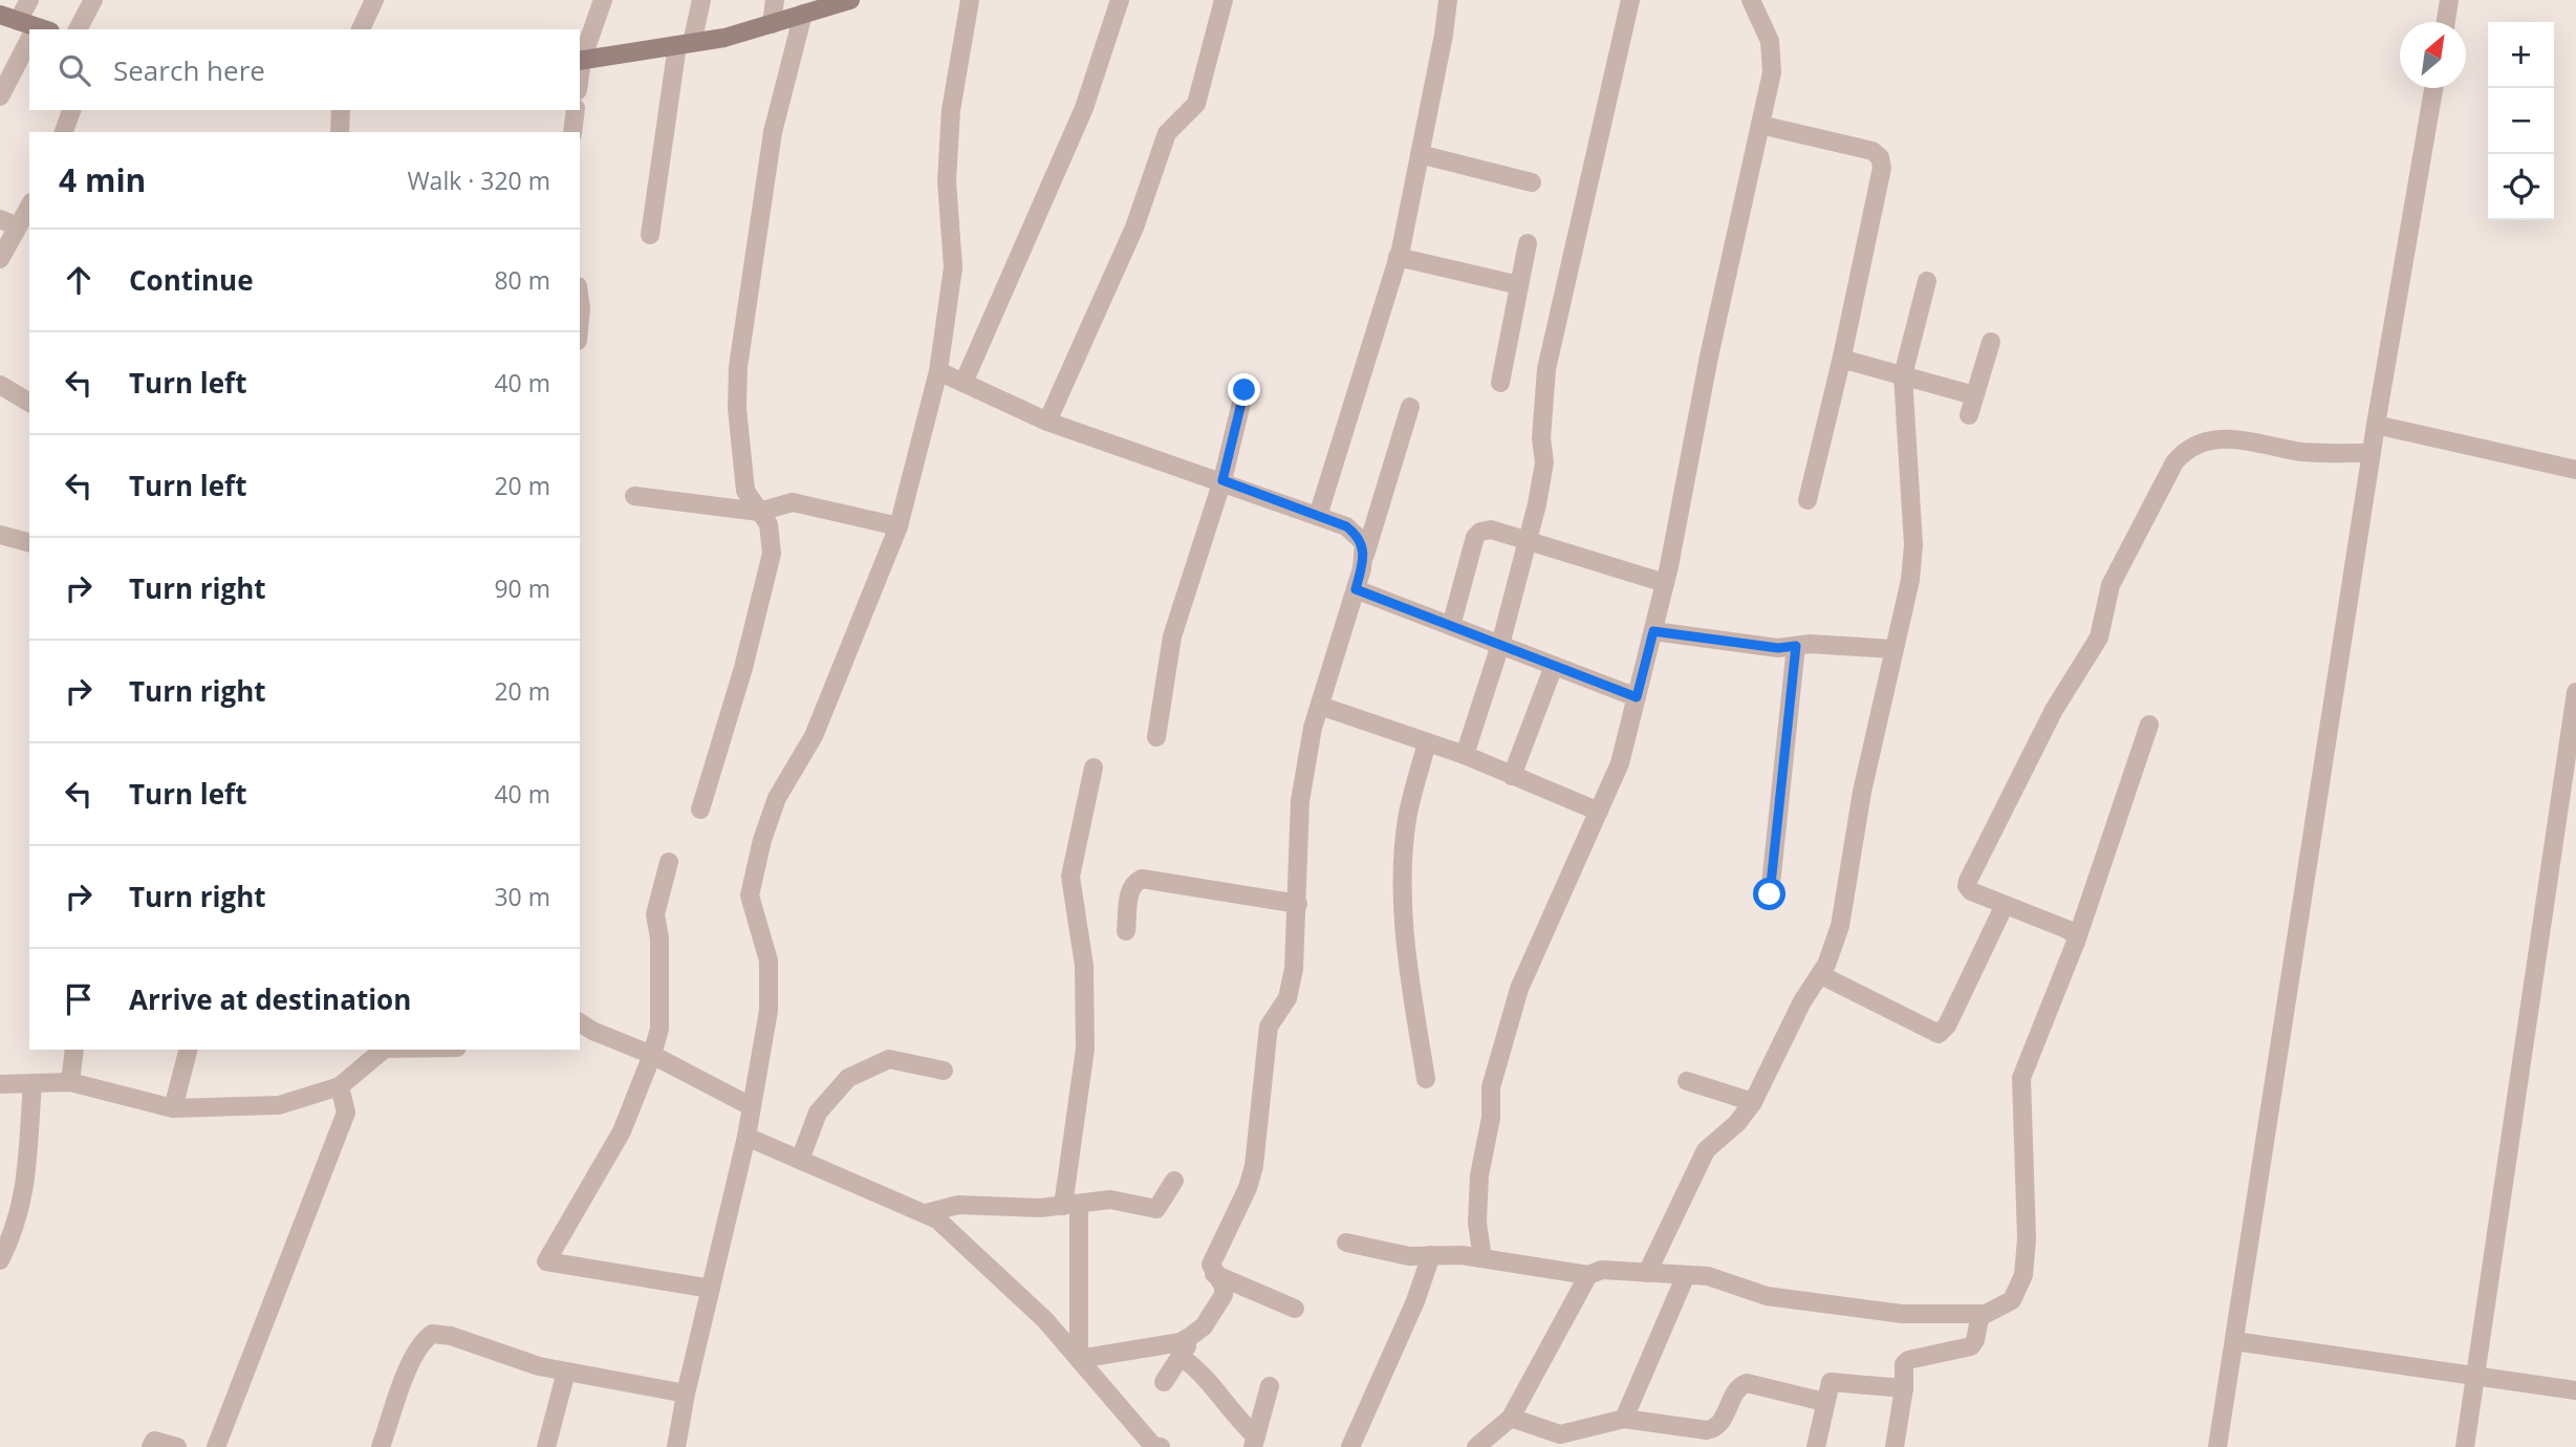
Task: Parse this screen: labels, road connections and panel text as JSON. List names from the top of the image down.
{
  "north": "top right",
  "page": {
    "map_buttons": ["+", "−"],
    "search": "Search here",
    "heading": ["4 min", "Walk · 320 m"],
    "list": [
      ["Continue", "80 m"],
      ["Turn left", "40 m"],
      ["Turn left", "20 m"],
      ["Turn right", "90 m"],
      ["Turn right", "20 m"],
      ["Turn left", "40 m"],
      ["Turn right", "30 m"],
      "Arrive at destination"
    ]
  }
}
